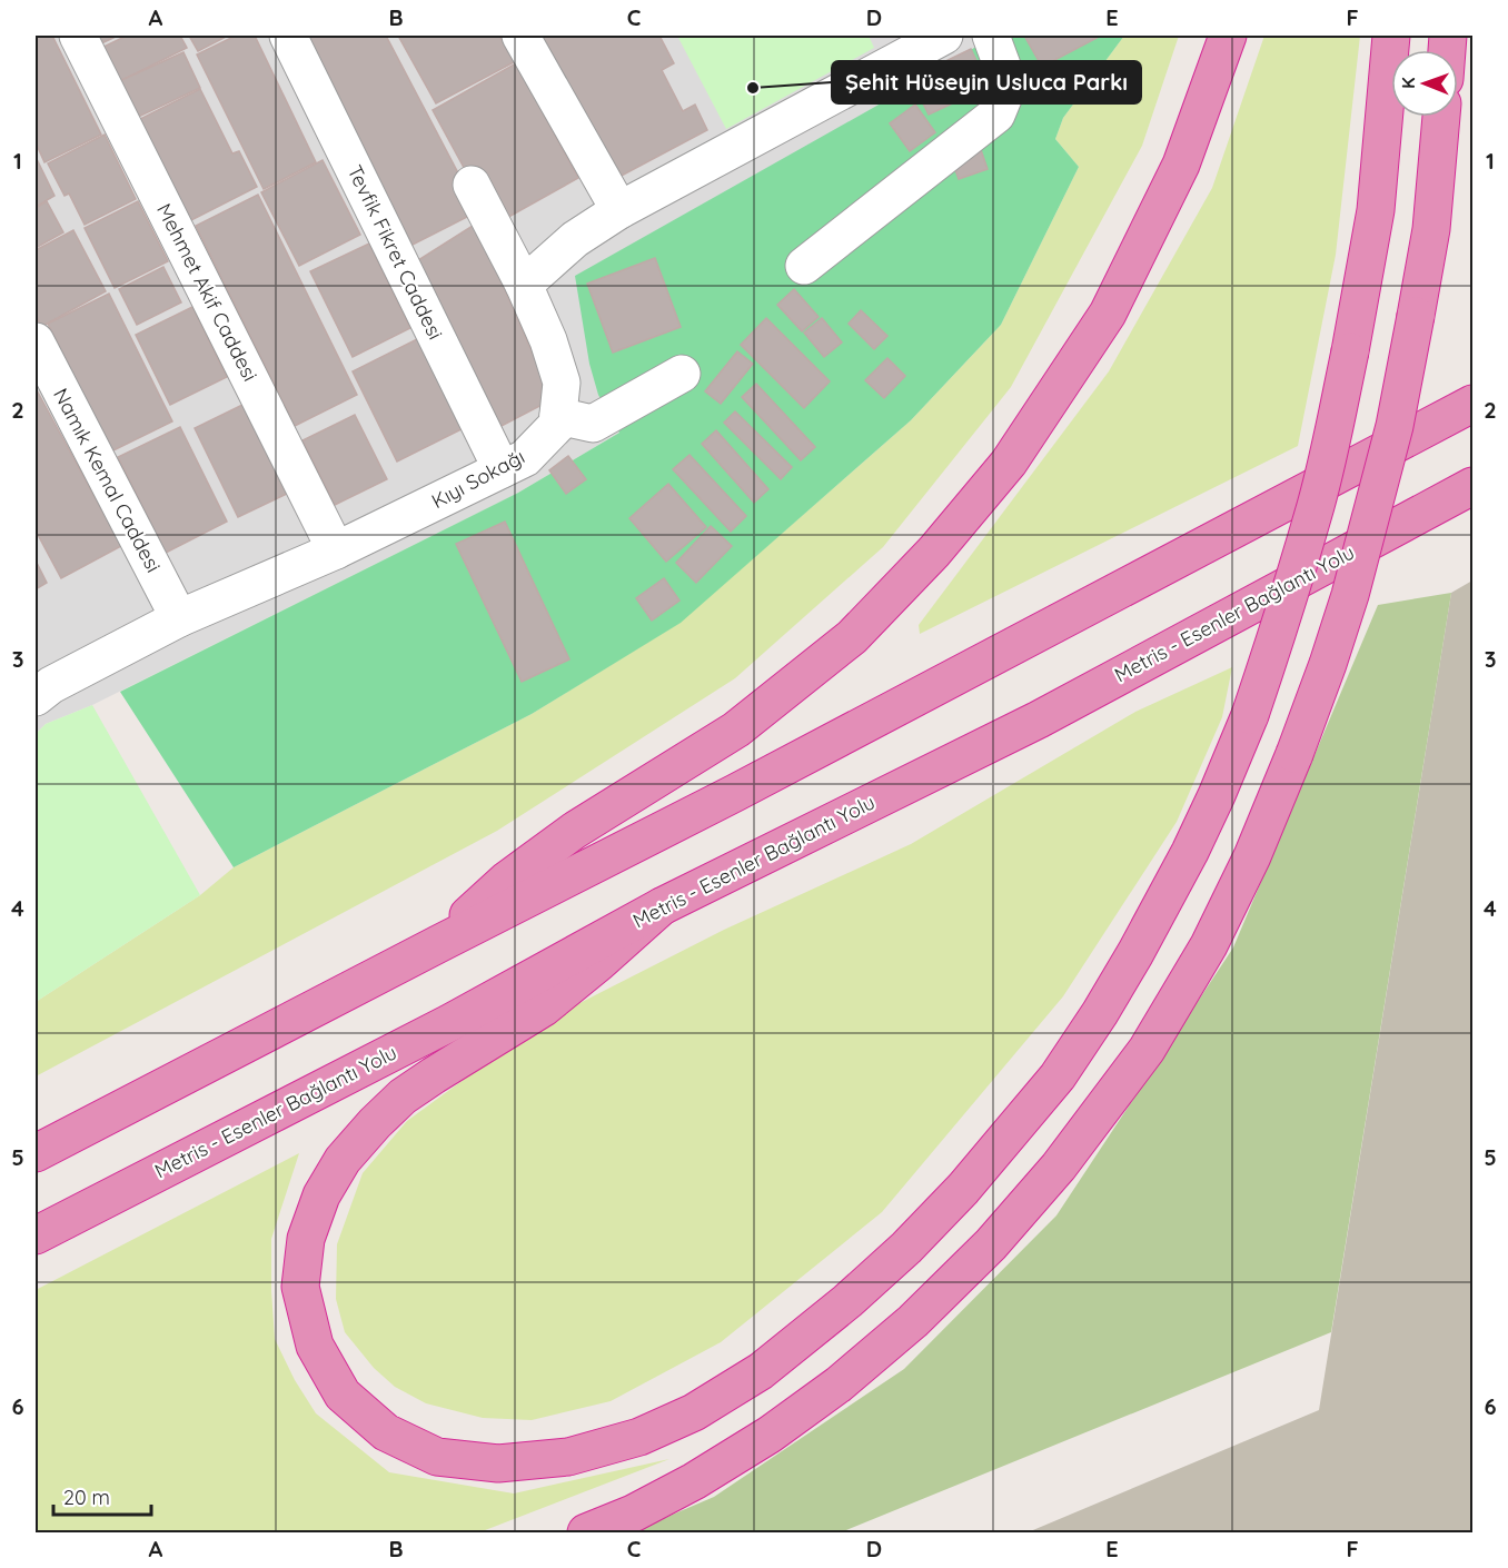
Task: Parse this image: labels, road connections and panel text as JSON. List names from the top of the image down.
{
  "streets": {
    "highway": ["Metris - Esenler Bağlantı Yolu"],
    "street": [
      "Tevfik Fikret Caddesi",
      "Mehmet Akif Caddesi",
      "Kıyı Sokağı",
      "Namık Kemal Caddesi"
    ]
  },
  "crossings": [
    ["Tevfik Fikret Caddesi", "Kıyı Sokağı"],
    ["Mehmet Akif Caddesi", "Kıyı Sokağı"],
    ["Kıyı Sokağı", "Namık Kemal Caddesi"]
  ],
  "places": ["Şehit Hüseyin Usluca Parkı"],
  "scale_bar": "20 m",
  "north": "left",
  "grid": {
    "columns": [
      "A",
      "B",
      "C",
      "D",
      "E",
      "F"
    ],
    "rows": [
      "1",
      "2",
      "3",
      "4",
      "5",
      "6"
    ]
  }
}
